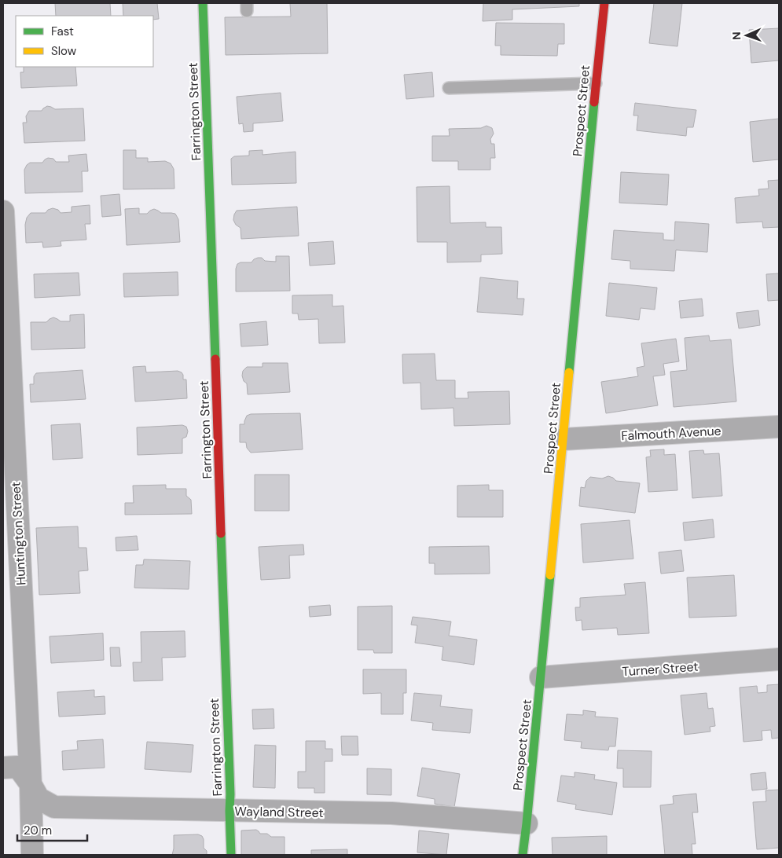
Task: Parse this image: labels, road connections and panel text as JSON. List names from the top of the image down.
{
  "streets": {
    "street": [
      "Prospect Street",
      "Farrington Street",
      "Falmouth Avenue",
      "Huntington Street",
      "Turner Street",
      "Wayland Street"
    ]
  },
  "crossings": [
    ["Prospect Street", "Falmouth Avenue"],
    ["Prospect Street", "Turner Street"],
    ["Prospect Street", "Wayland Street"],
    ["Farrington Street", "Wayland Street"],
    ["Huntington Street", "Wayland Street"]
  ],
  "legend": ["Fast", "Slow"],
  "scale_bar": "20 m",
  "north": "left"
}
